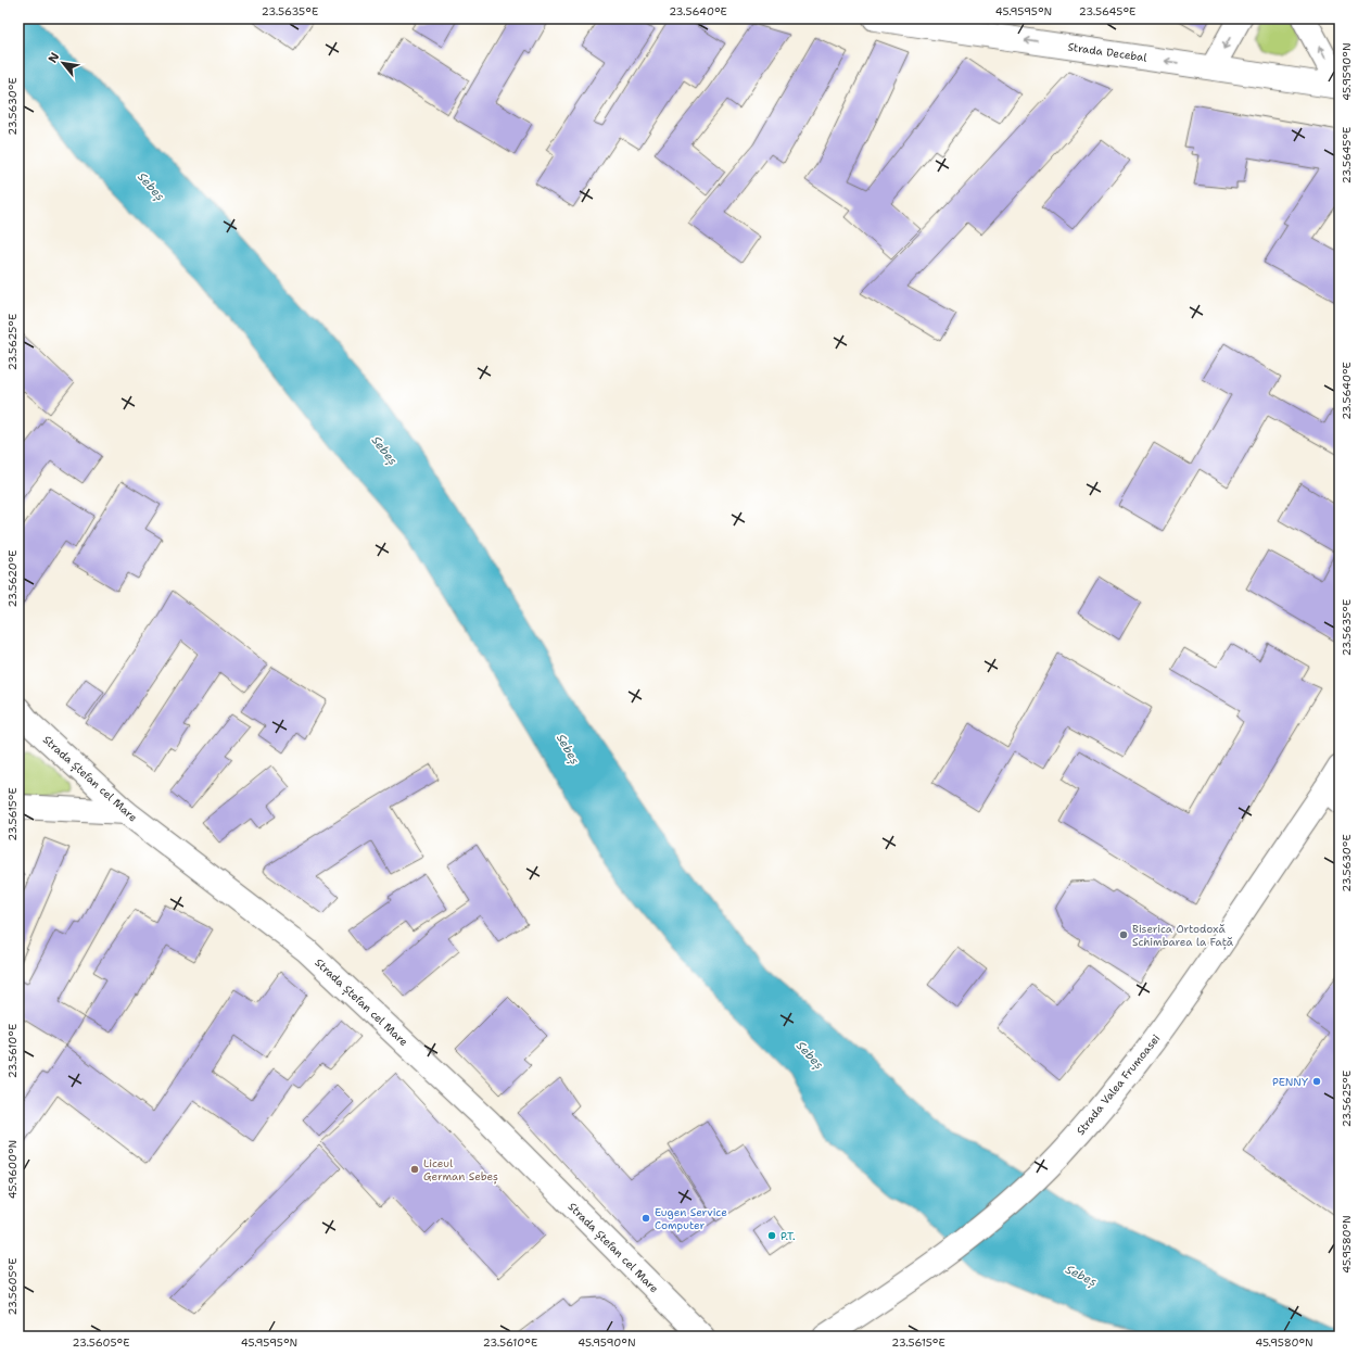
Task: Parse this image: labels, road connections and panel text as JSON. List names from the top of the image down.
{
  "streets": {
    "street": ["Strada Decebal", "Strada Ștefan cel Mare", "Strada Valea Frumoasei"]
  },
  "one_way": ["Strada Decebal"],
  "water": ["Sebeș"],
  "places": [
    "Biserica Ortodoxă Schimbarea la Față",
    "PENNY",
    "Liceul German Sebeș",
    "Eugen Service Computer",
    "P.T."
  ],
  "north": "top left",
  "coordinates": [
    "23.5635°E",
    "23.5640°E",
    "45.9595°N",
    "23.5645°E",
    "45.9590°N",
    "23.5630°E",
    "23.5625°E",
    "23.5620°E",
    "23.5615°E",
    "23.5610°E",
    "45.9600°N",
    "45.9580°N",
    "23.5605°E"
  ]
}
